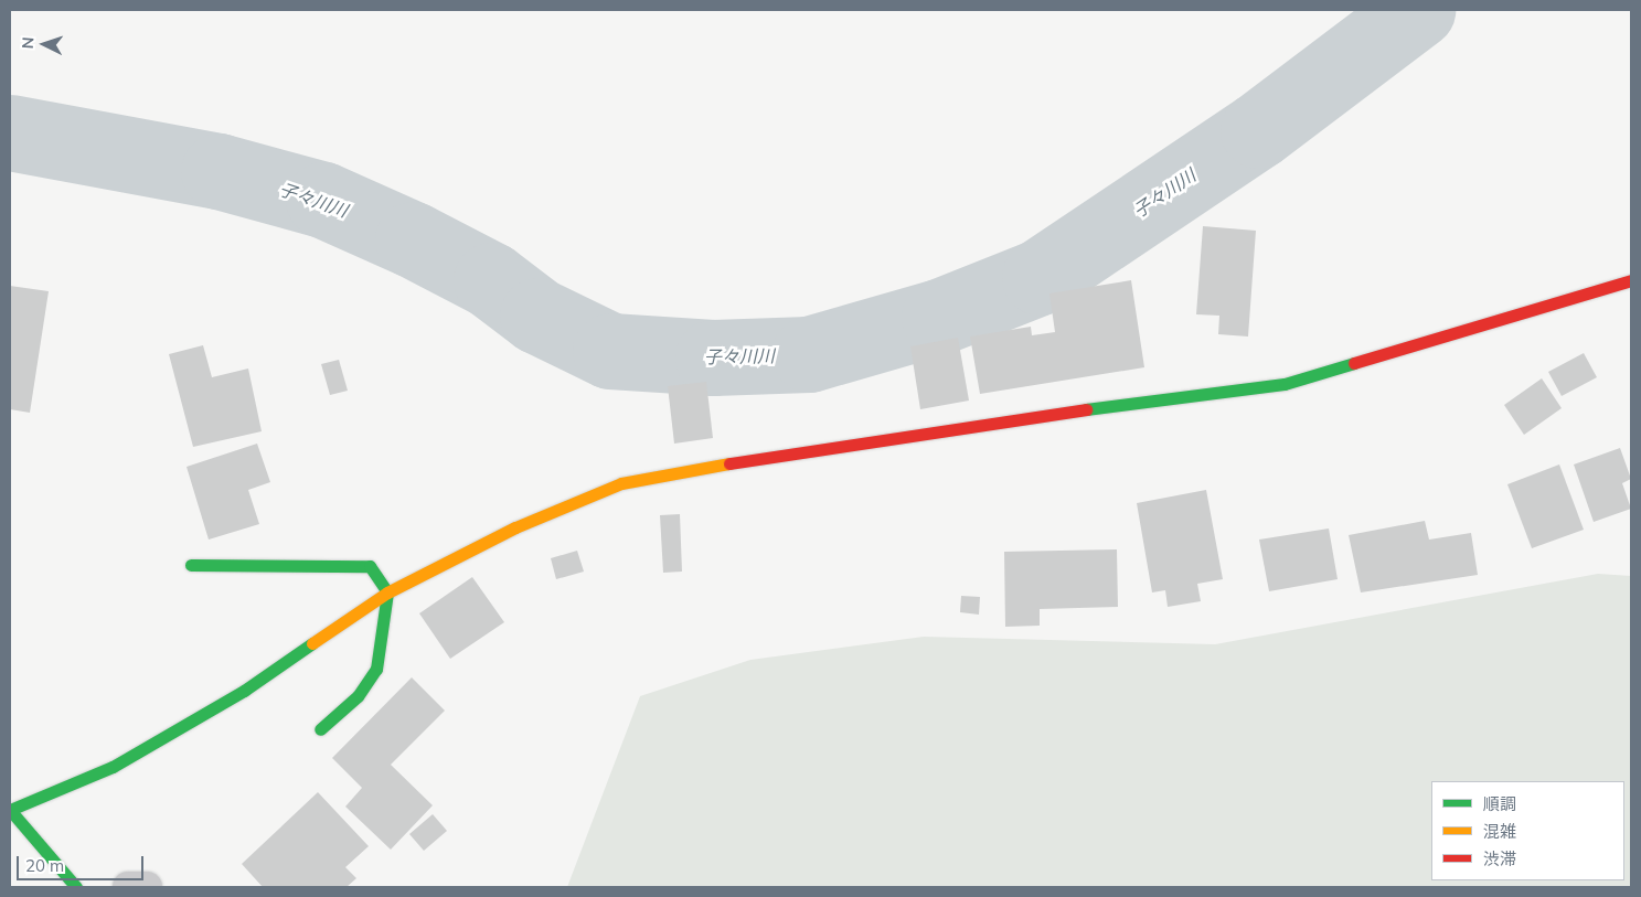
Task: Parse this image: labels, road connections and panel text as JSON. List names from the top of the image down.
{
  "water": ["子々川川"],
  "legend": ["順調", "混雑", "渋滞"],
  "scale_bar": "20 m",
  "north": "left"
}
